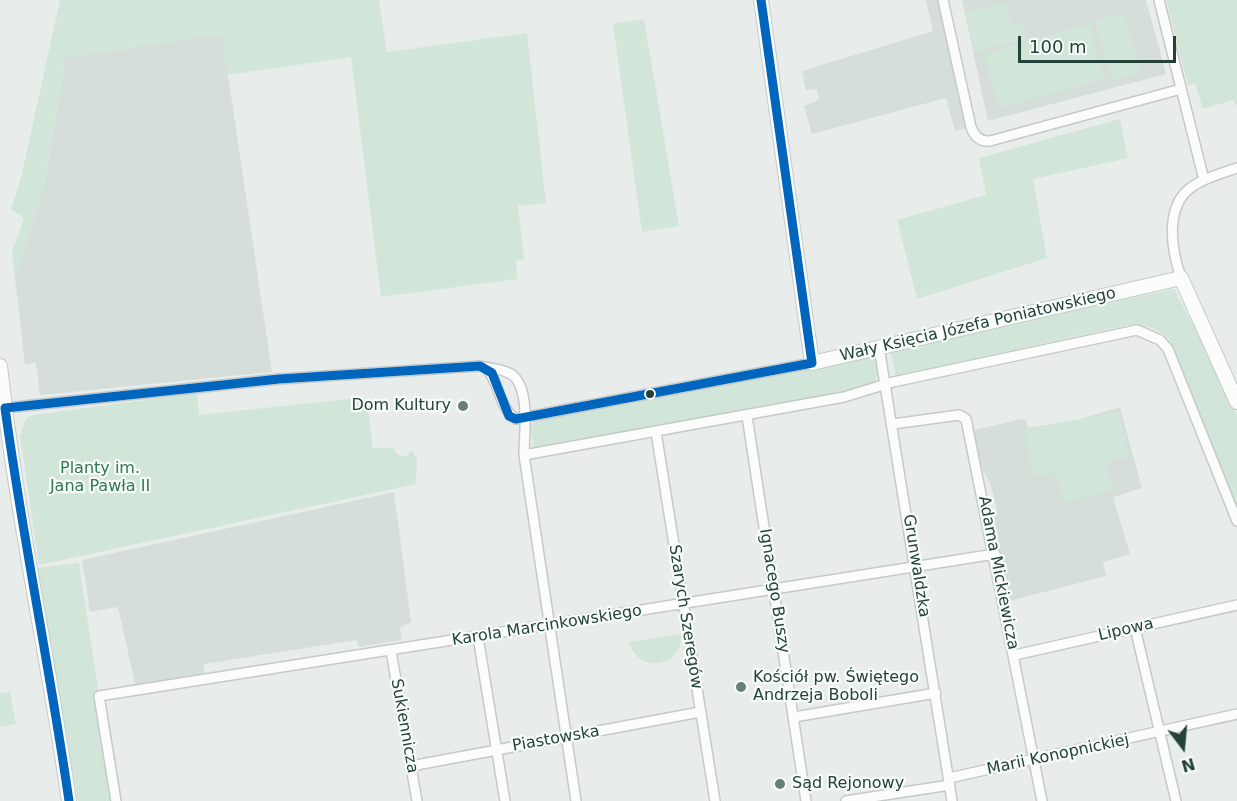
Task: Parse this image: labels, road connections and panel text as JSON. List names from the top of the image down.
{
  "streets": {
    "street": [
      "Wały Księcia Józefa Poniatowskiego",
      "Grunwaldzka",
      "Adama Mickiewicza",
      "Ignacego Buszy",
      "Szarych Szeregów",
      "Karola Marcinkowskiego",
      "Lipowa",
      "Sukiennicza",
      "Piastowska",
      "Marii Konopnickiej"
    ]
  },
  "crossings": [
    ["Wały Księcia Józefa Poniatowskiego", "Grunwaldzka"],
    ["Grunwaldzka", "Adama Mickiewicza"],
    ["Grunwaldzka", "Karola Marcinkowskiego"],
    ["Grunwaldzka", "Marii Konopnickiej"],
    ["Adama Mickiewicza", "Karola Marcinkowskiego"],
    ["Adama Mickiewicza", "Lipowa"],
    ["Adama Mickiewicza", "Marii Konopnickiej"],
    ["Ignacego Buszy", "Karola Marcinkowskiego"],
    ["Szarych Szeregów", "Karola Marcinkowskiego"],
    ["Szarych Szeregów", "Piastowska"],
    ["Karola Marcinkowskiego", "Sukiennicza"],
    ["Sukiennicza", "Piastowska"]
  ],
  "parks": ["Planty im. Jana Pawła II"],
  "places": ["Dom Kultury", "Kościół pw. Świętego Andrzeja Boboli", "Sąd Rejonowy"],
  "scale_bar": "100 m",
  "north": "bottom"
}
